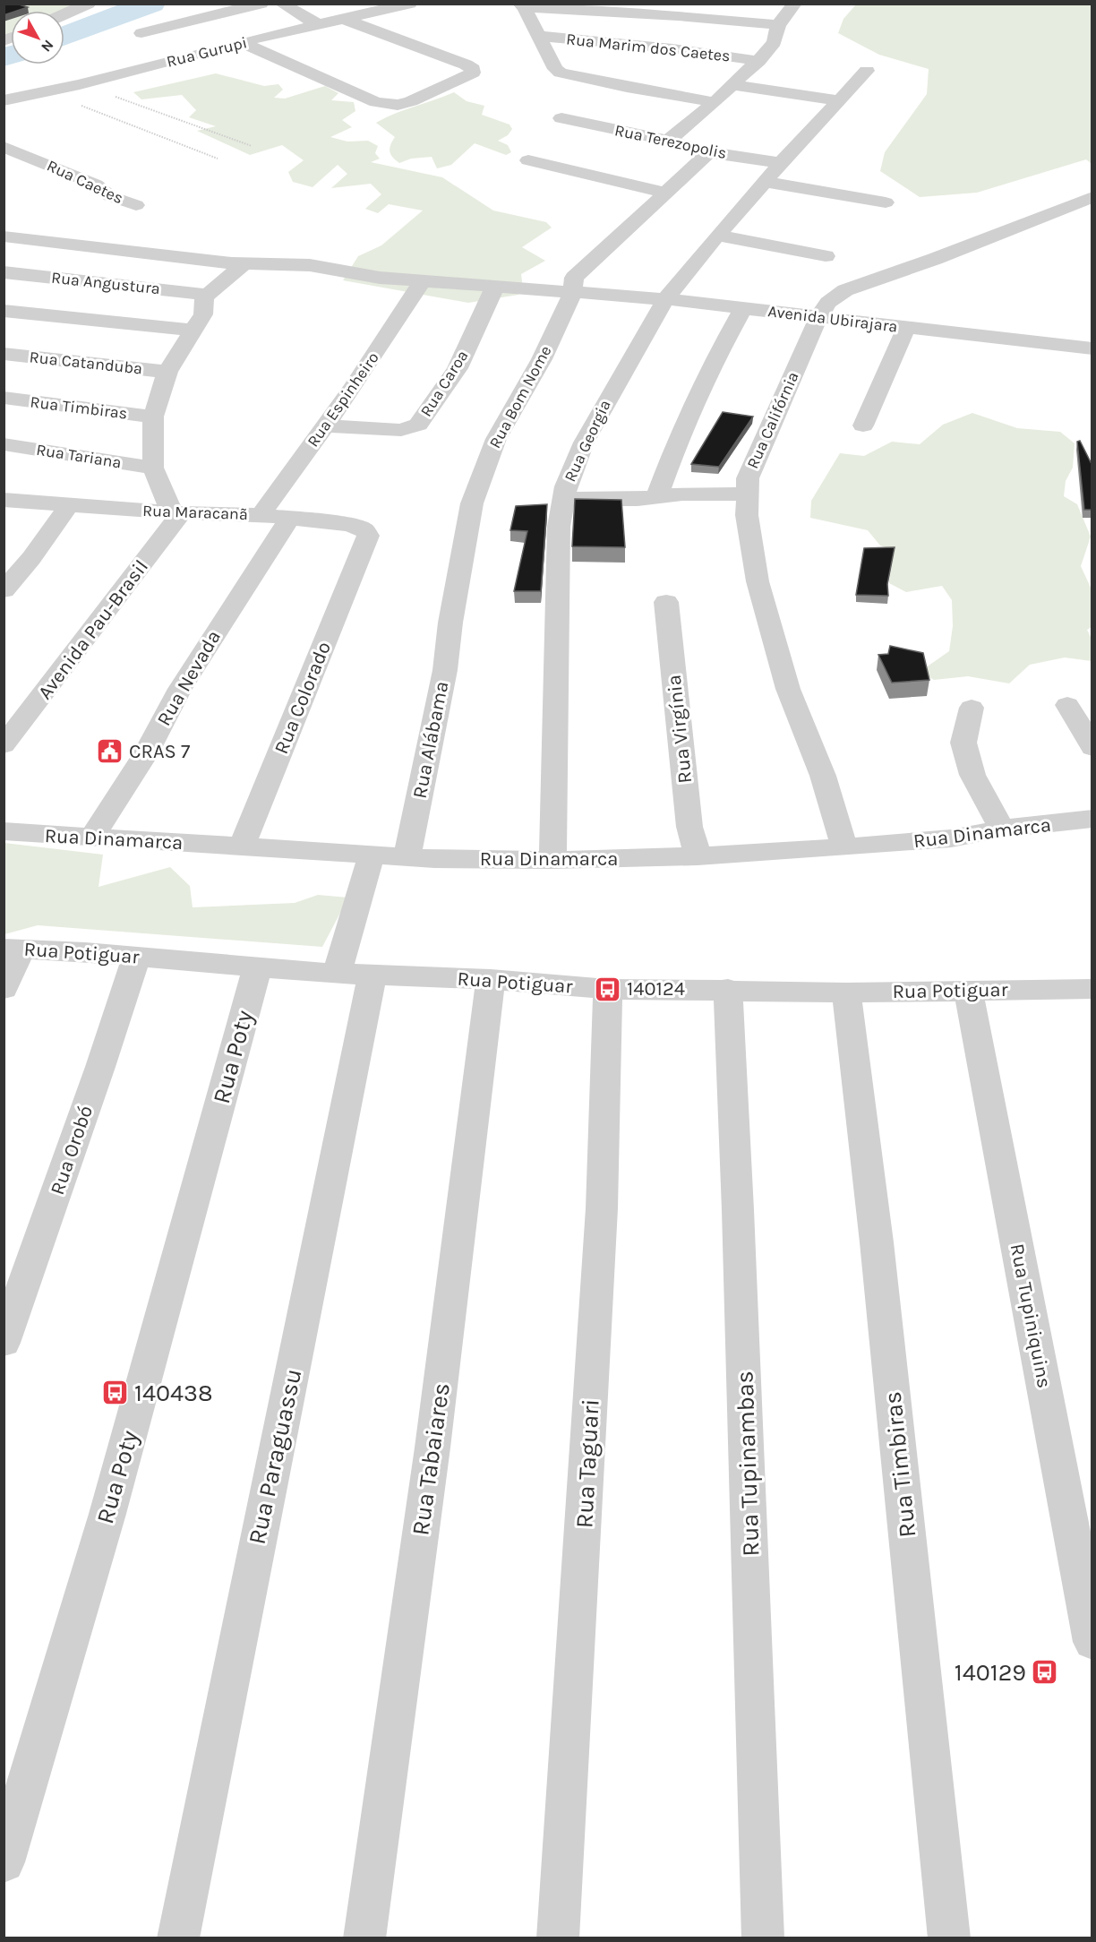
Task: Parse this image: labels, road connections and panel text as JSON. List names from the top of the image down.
{
  "streets": {
    "street": [
      "Rua Marim dos Caetes",
      "Rua Gurupi",
      "Rua Terezopolis",
      "Rua Caetes",
      "Rua Angustura",
      "Avenida Ubirajara",
      "Rua Catanduba",
      "Rua Caroa",
      "Rua Bom Nome",
      "Rua Espinheiro",
      "Rua Timbiras",
      "Rua Califórnia",
      "Rua Georgia",
      "Rua Tariana",
      "Rua Maracanã",
      "Avenida Pau-Brasil",
      "Rua Nevada",
      "Rua Colorado",
      "Rua Virgínia",
      "Rua Alábama",
      "Rua Dinamarca",
      "Rua Potiguar",
      "Rua Poty",
      "Rua Orobó",
      "Rua Tupiniquins",
      "Rua Paraguassu",
      "Rua Tabaiares",
      "Rua Taguari",
      "Rua Tupinambas"
    ]
  },
  "crossings": [
    ["Rua Terezopolis", "Rua Bom Nome"],
    ["Rua Terezopolis", "Rua Georgia"],
    ["Avenida Ubirajara", "Rua Caroa"],
    ["Avenida Ubirajara", "Rua Bom Nome"],
    ["Avenida Ubirajara", "Rua Espinheiro"],
    ["Avenida Ubirajara", "Rua Califórnia"],
    ["Avenida Ubirajara", "Rua Georgia"],
    ["Rua Caroa", "Rua Espinheiro"],
    ["Rua Bom Nome", "Rua Alábama"],
    ["Rua Espinheiro", "Rua Maracanã"],
    ["Rua Timbiras", "Rua Potiguar"],
    ["Rua Califórnia", "Rua Dinamarca"],
    ["Rua Georgia", "Rua Dinamarca"],
    ["Rua Maracanã", "Avenida Pau-Brasil"],
    ["Rua Maracanã", "Rua Nevada"],
    ["Rua Maracanã", "Rua Colorado"],
    ["Rua Nevada", "Rua Dinamarca"],
    ["Rua Colorado", "Rua Dinamarca"],
    ["Rua Virgínia", "Rua Dinamarca"],
    ["Rua Alábama", "Rua Dinamarca"],
    ["Rua Potiguar", "Rua Poty"],
    ["Rua Potiguar", "Rua Orobó"],
    ["Rua Potiguar", "Rua Tupiniquins"],
    ["Rua Potiguar", "Rua Paraguassu"],
    ["Rua Potiguar", "Rua Tabaiares"],
    ["Rua Potiguar", "Rua Taguari"],
    ["Rua Potiguar", "Rua Tupinambas"]
  ],
  "places": {
    "public building": ["CRAS 7"],
    "bus stop": ["140124", "140438", "140129"]
  },
  "north": "bottom right"
}
